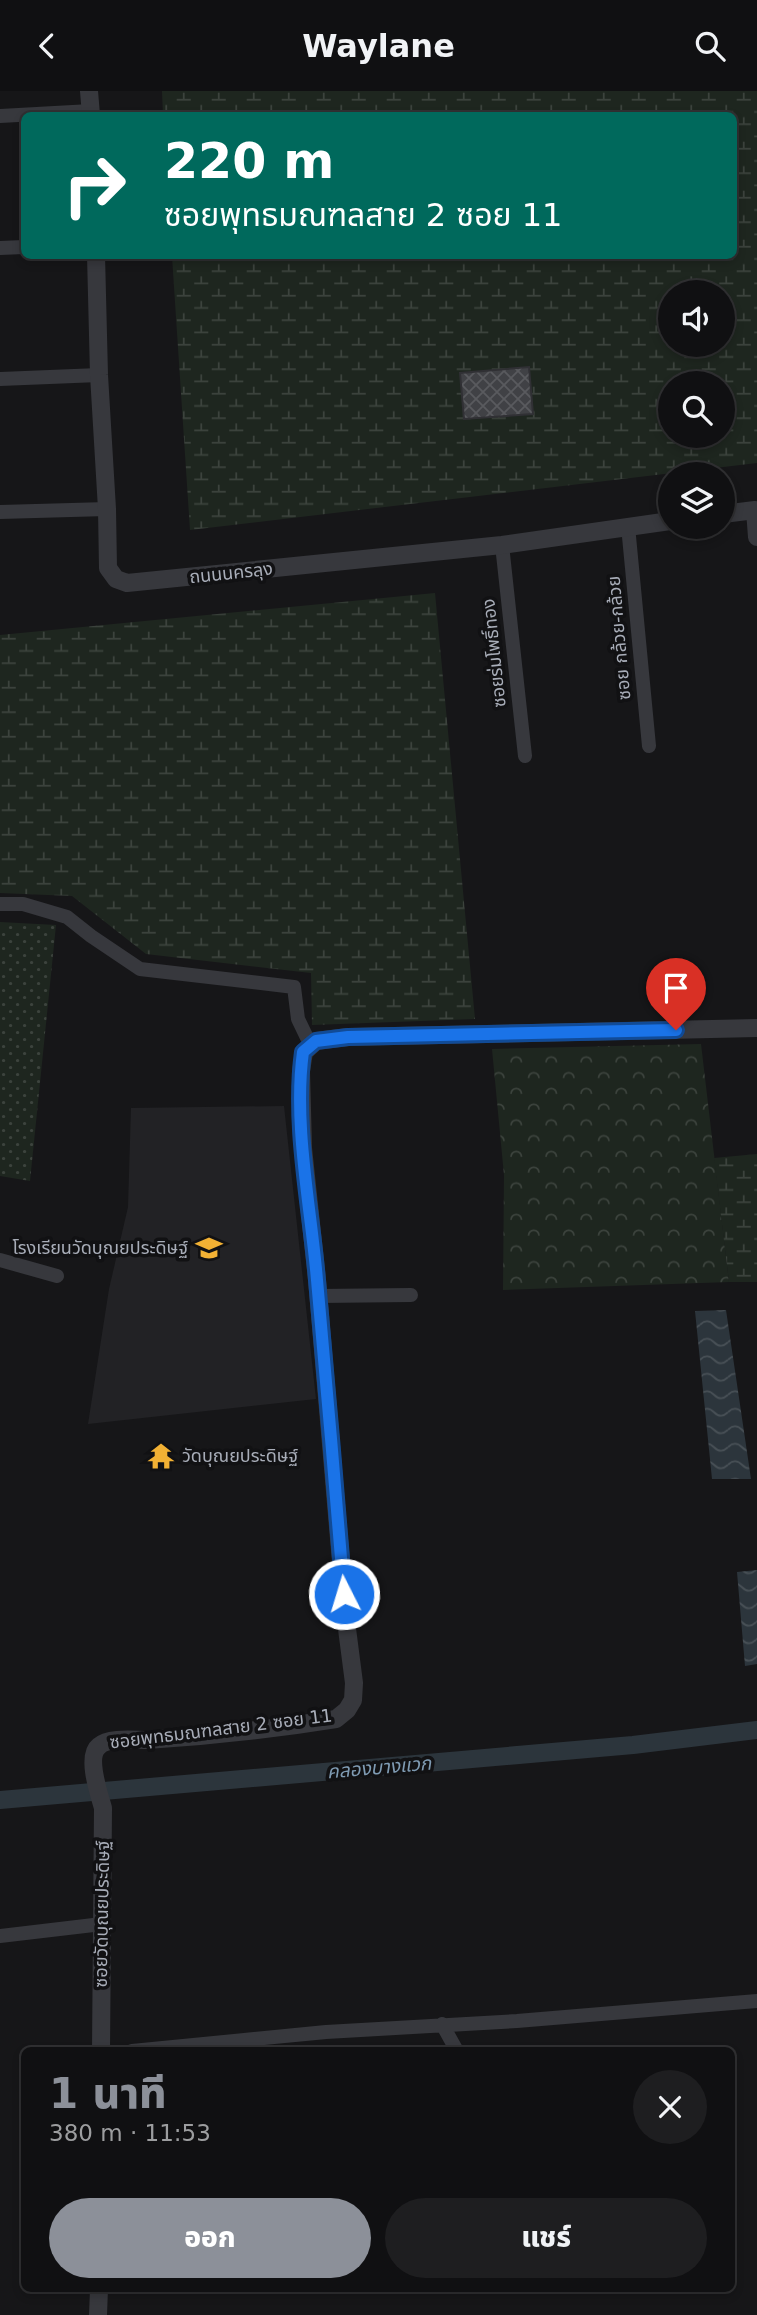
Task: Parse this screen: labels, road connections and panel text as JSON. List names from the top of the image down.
{
  "streets": {
    "street": [
      "ถนนนครลุง",
      "ซอย กล้วย-กล้วย",
      "ซอยร่มโพธิ์ทอง",
      "ซอยพุทธมณฑลสาย 2 ซอย 11",
      "ซอยวัดบุณยประดิษฐ์"
    ]
  },
  "crossings": [
    ["ถนนนครลุง", "ซอย กล้วย-กล้วย"],
    ["ถนนนครลุง", "ซอยร่มโพธิ์ทอง"],
    ["ซอยพุทธมณฑลสาย 2 ซอย 11", "ซอยวัดบุณยประดิษฐ์"]
  ],
  "water": ["คลองบางแวก"],
  "places": {
    "school or university": ["โรงเรียนวัดบุณยประดิษฐ์"],
    "temple": ["วัดบุณยประดิษฐ์"]
  },
  "page": {
    "header": "Waylane",
    "turn": ["220 m", "ซอยพุทธมณฑลสาย 2 ซอย 11"],
    "heading": ["1 นาที", "380 m · 11:53"],
    "buttons": ["ออก", "แชร์"]
  }
}
